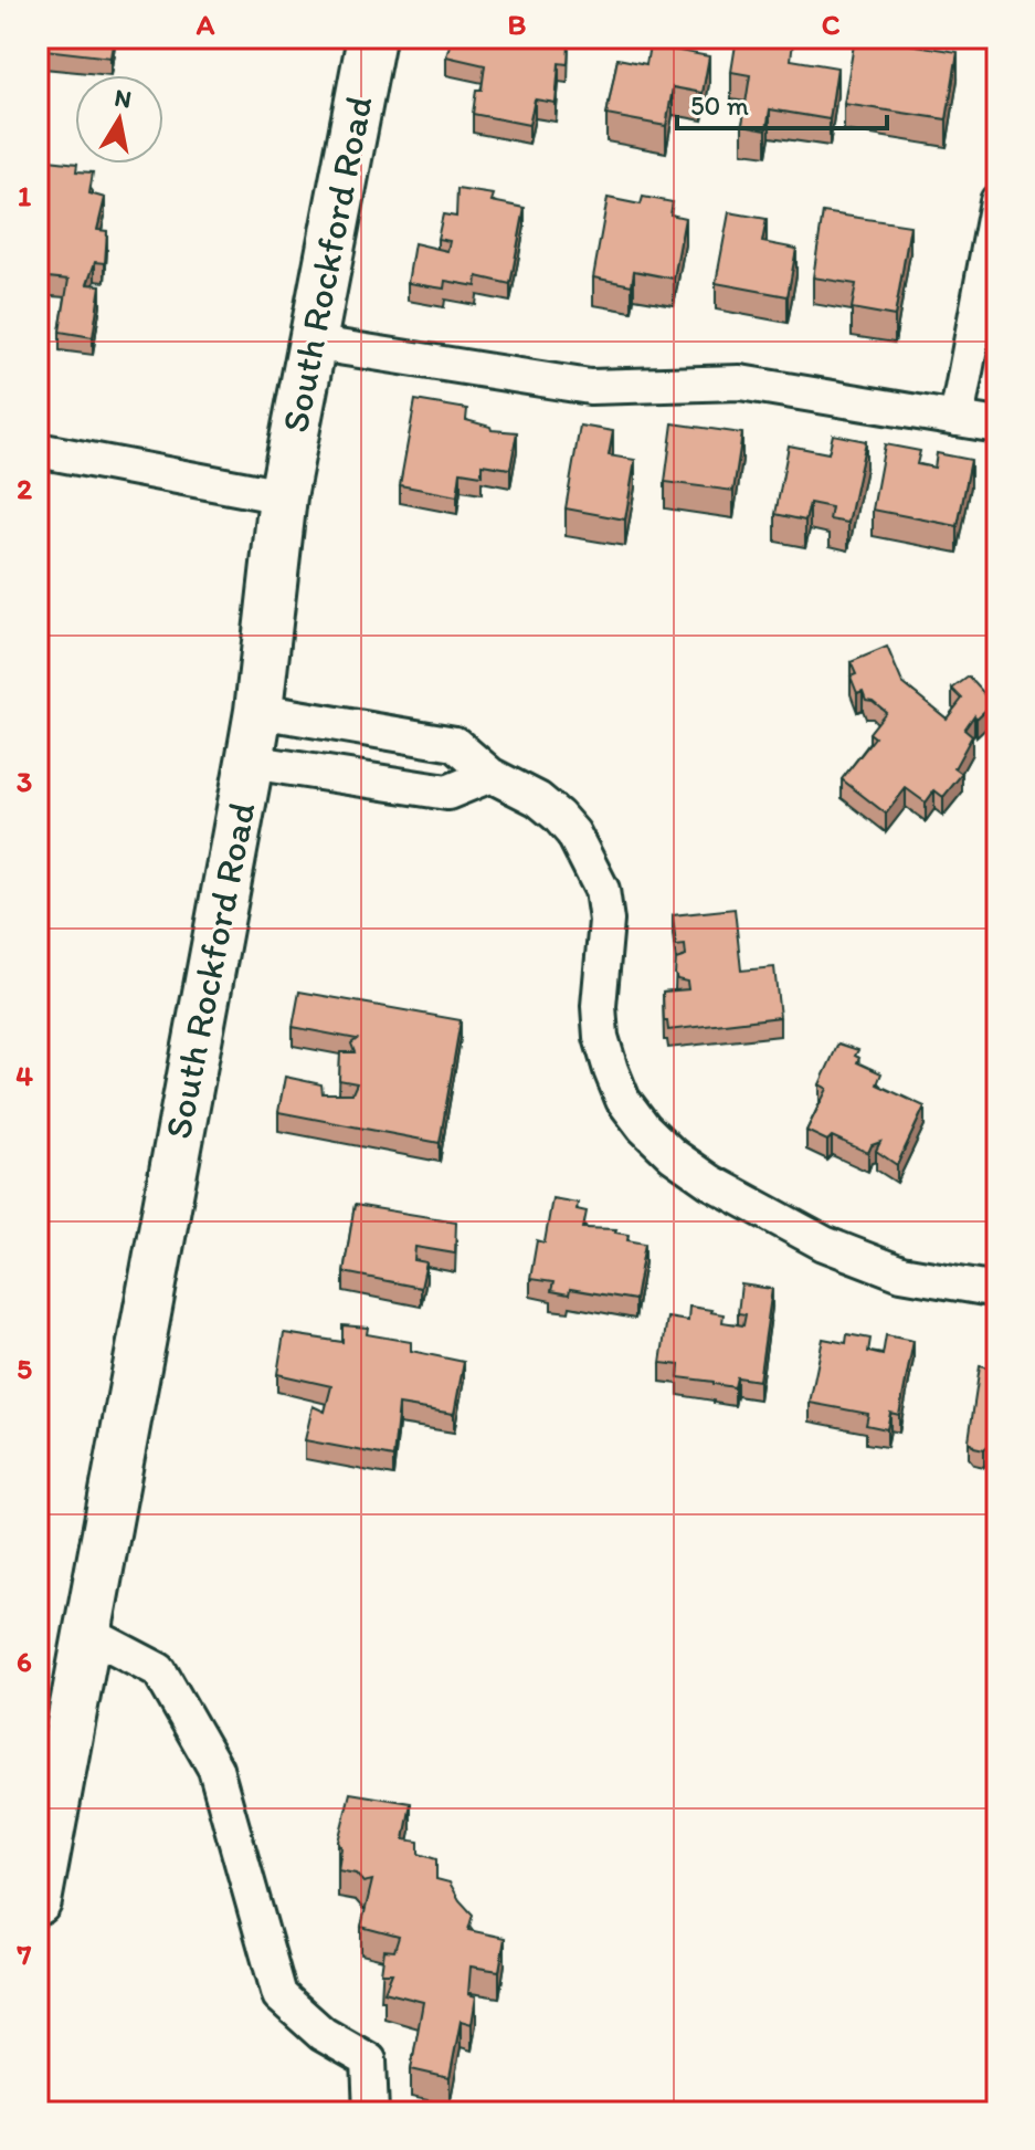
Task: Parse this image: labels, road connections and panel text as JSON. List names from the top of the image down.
{
  "streets": {
    "street": ["South Rockford Road"]
  },
  "scale_bar": "50 m",
  "north": "top",
  "grid": {
    "columns": ["A", "B", "C"],
    "rows": [
      "1",
      "2",
      "3",
      "4",
      "5",
      "6",
      "7"
    ]
  }
}
